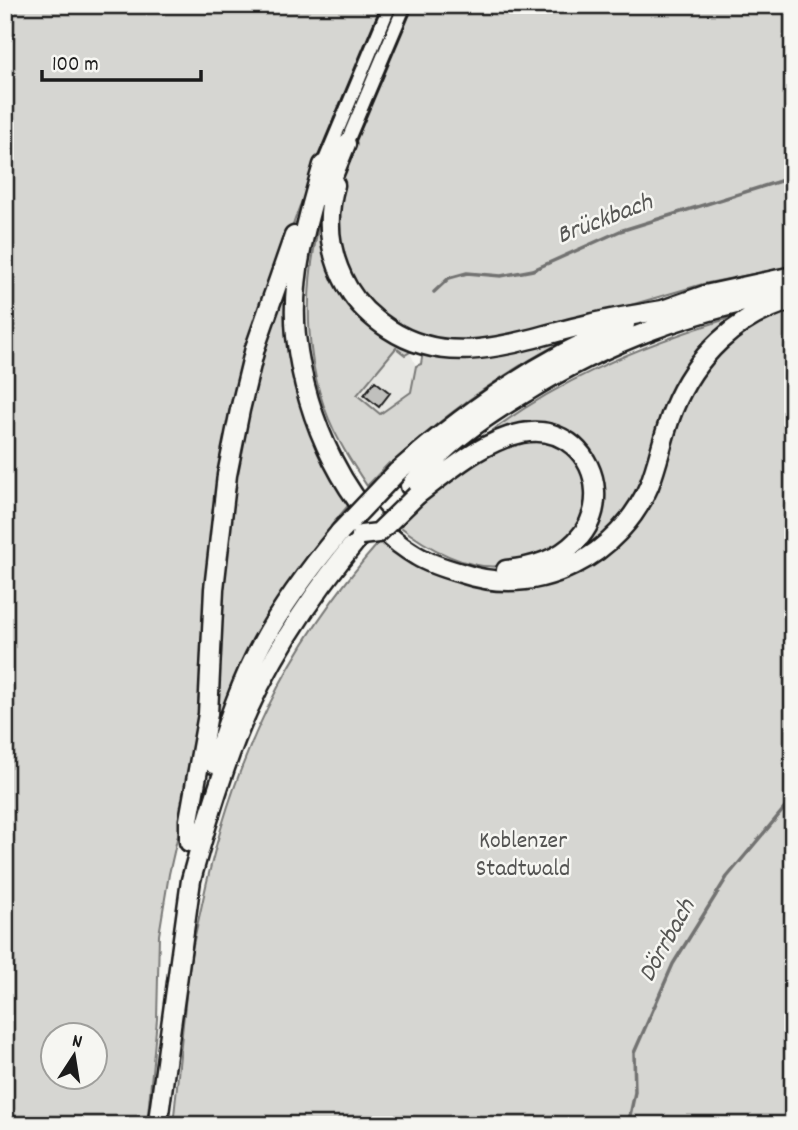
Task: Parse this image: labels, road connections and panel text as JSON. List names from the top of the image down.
{
  "water": ["Brückbach", "Dörrbach"],
  "parks": ["Koblenzer Stadtwald"],
  "scale_bar": "100 m",
  "north": "top"
}
